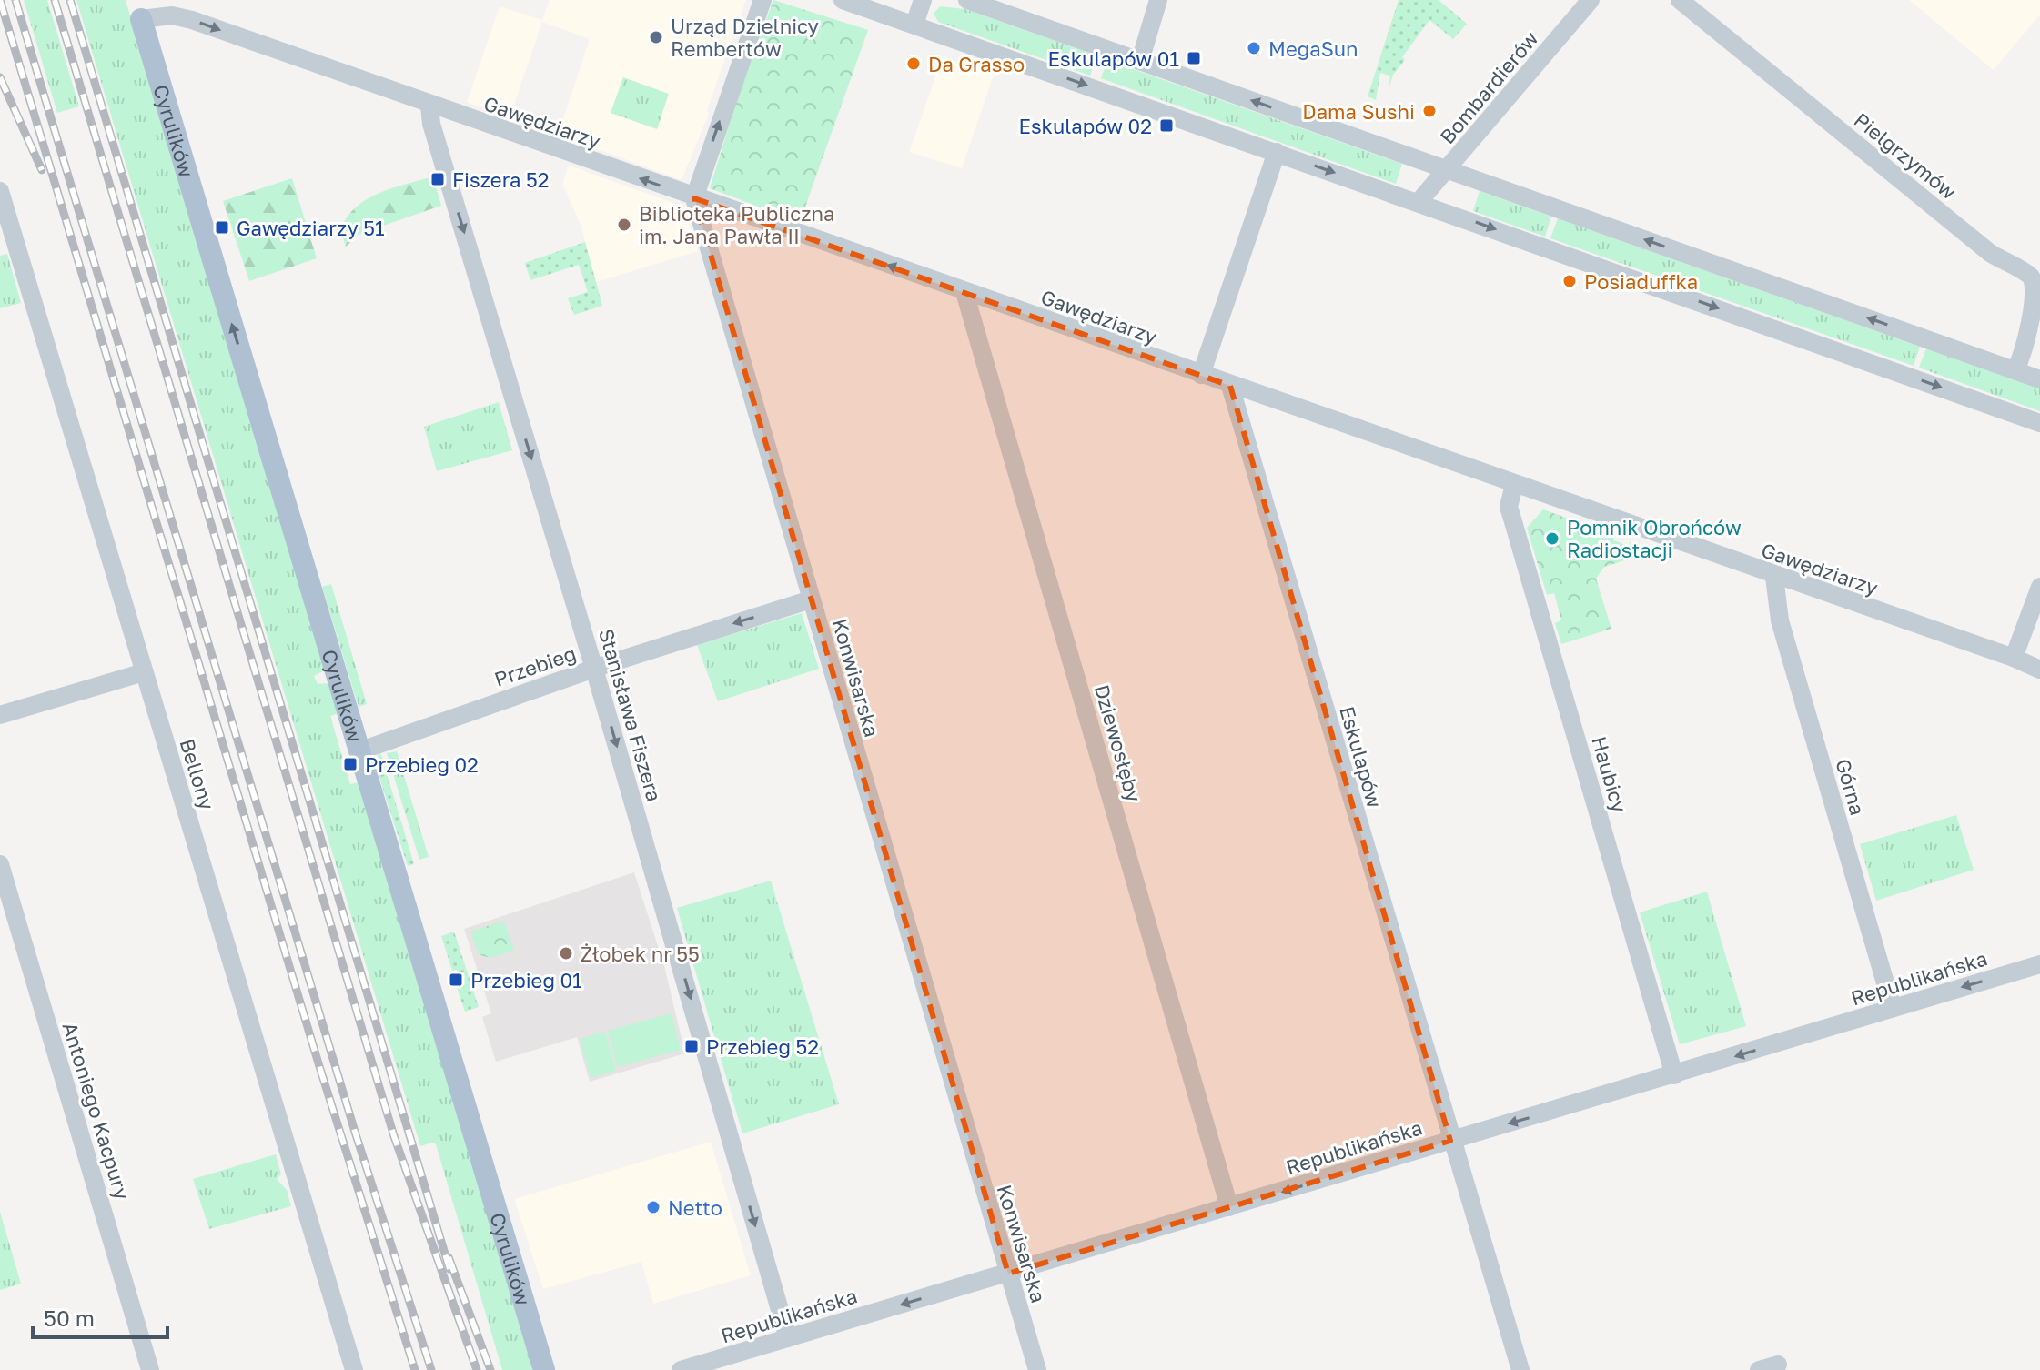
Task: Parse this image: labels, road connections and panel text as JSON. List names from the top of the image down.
{
  "streets": {
    "main road": ["Cyrulików"],
    "street": [
      "Bombardierów",
      "Gawędziarzy",
      "Pielgrzymów",
      "Przebieg",
      "Konwisarska",
      "Stanisława Fiszera",
      "Dziewosłęby",
      "Eskulapów",
      "Bellony",
      "Haubicy",
      "Górna",
      "Republikańska",
      "Antoniego Kacpury"
    ]
  },
  "crossings": [
    ["Gawędziarzy", "Cyrulików"],
    ["Gawędziarzy", "Konwisarska"],
    ["Gawędziarzy", "Stanisława Fiszera"],
    ["Gawędziarzy", "Dziewosłęby"],
    ["Gawędziarzy", "Eskulapów"],
    ["Gawędziarzy", "Haubicy"],
    ["Gawędziarzy", "Górna"],
    ["Cyrulików", "Przebieg"],
    ["Przebieg", "Konwisarska"],
    ["Przebieg", "Stanisława Fiszera"],
    ["Konwisarska", "Republikańska"],
    ["Stanisława Fiszera", "Republikańska"],
    ["Dziewosłęby", "Republikańska"],
    ["Eskulapów", "Republikańska"],
    ["Haubicy", "Republikańska"],
    ["Górna", "Republikańska"]
  ],
  "one_way": [
    "Cyrulików",
    "Przebieg",
    "Stanisława Fiszera",
    "Republikańska"
  ],
  "places": {
    "other": [
      "Urząd Dzielnicy Rembertów",
      "MegaSun",
      "Da Grasso",
      "Dama Sushi",
      "Biblioteka Publiczna im. Jana Pawła II",
      "Posiaduffka",
      "Pomnik Obrońców Radiostacji",
      "Żłobek nr 55",
      "Netto"
    ],
    "transit": [
      "Eskulapów 01",
      "Eskulapów 02",
      "Fiszera 52",
      "Gawędziarzy 51",
      "Przebieg 02",
      "Przebieg 01",
      "Przebieg 52"
    ]
  },
  "scale_bar": "50 m"
}
